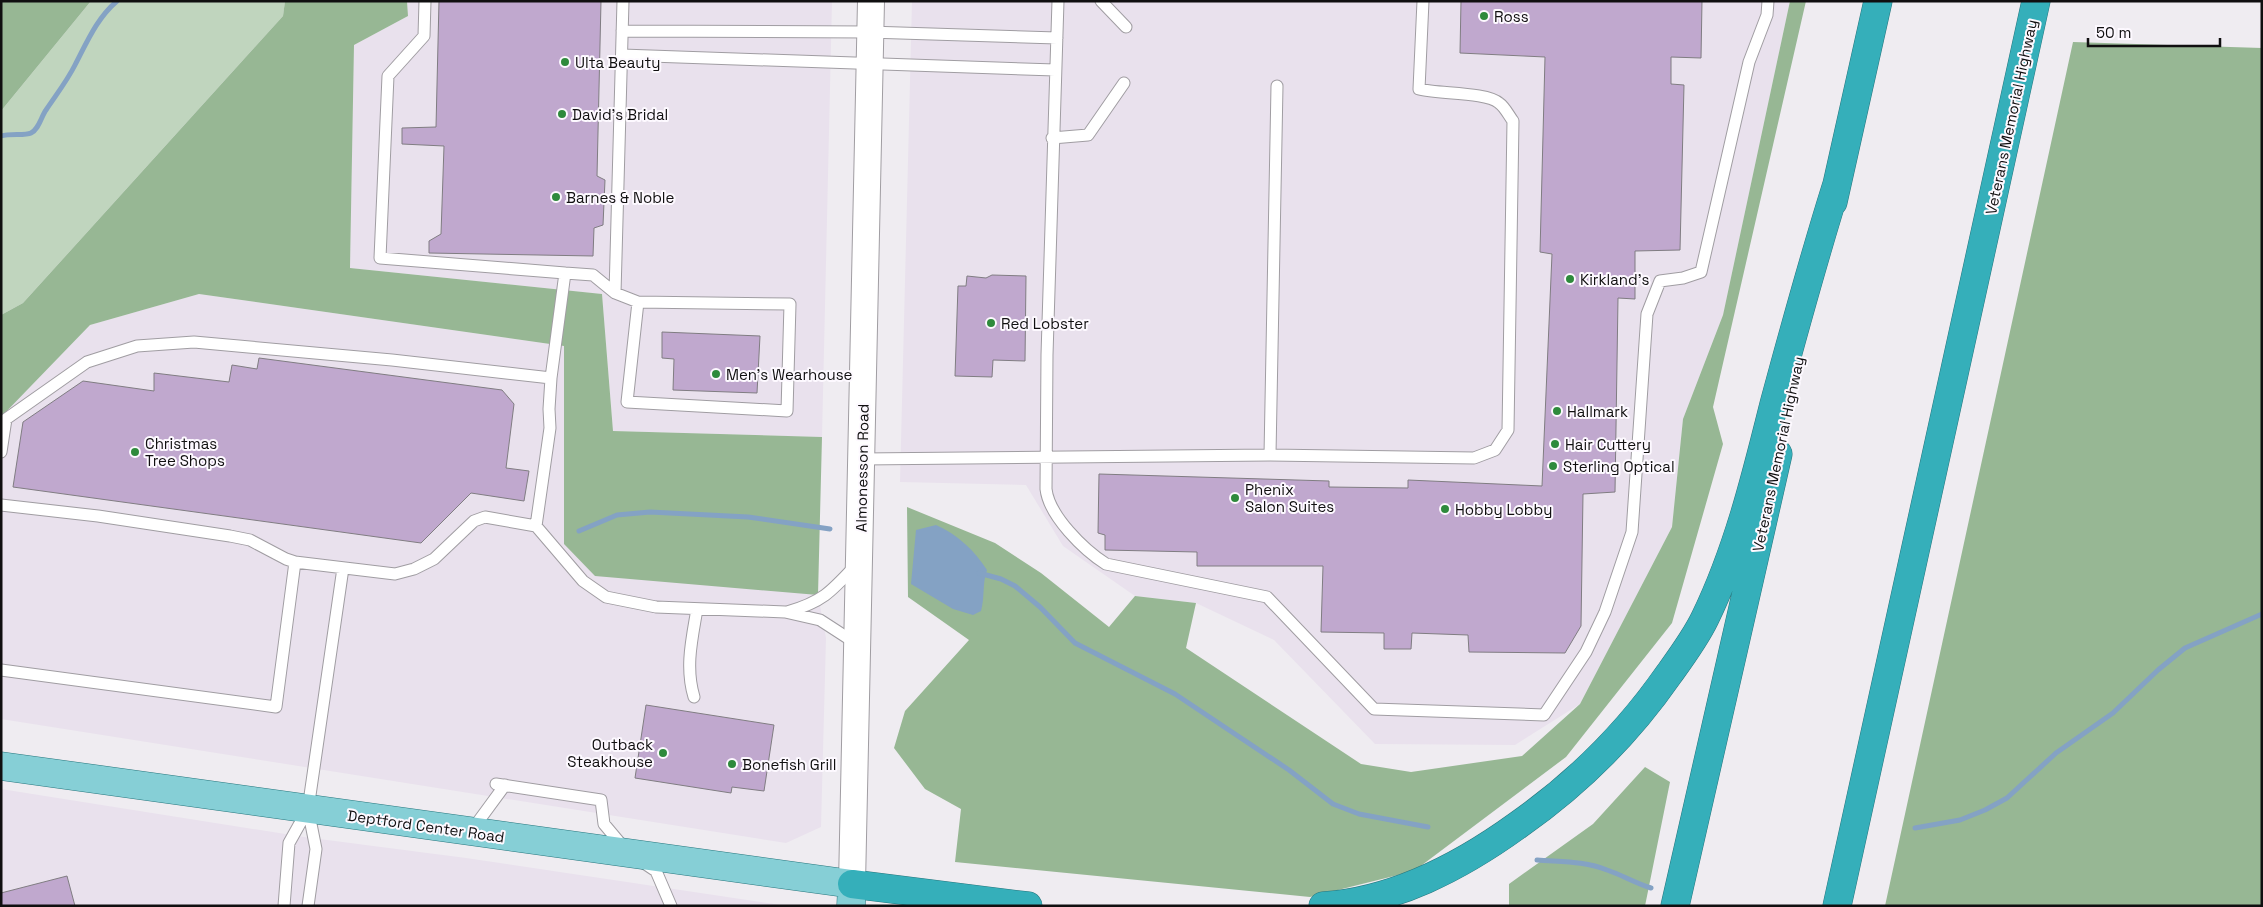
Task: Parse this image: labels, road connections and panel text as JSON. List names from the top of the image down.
{
  "streets": {
    "highway": ["Veterans Memorial Highway"],
    "main road": ["Deptford Center Road"],
    "street": ["Almonesson Road"]
  },
  "crossings": [
    ["Almonesson Road", "Deptford Center Road"]
  ],
  "places": [
    "Ross",
    "Ulta Beauty",
    "David's Bridal",
    "Barnes & Noble",
    "Kirkland's",
    "Red Lobster",
    "Men's Wearhouse",
    "Hallmark",
    "Hair Cuttery",
    "Christmas Tree Shops",
    "Sterling Optical",
    "Phenix Salon Suites",
    "Hobby Lobby",
    "Outback Steakhouse",
    "Bonefish Grill"
  ],
  "scale_bar": "50 m"
}
